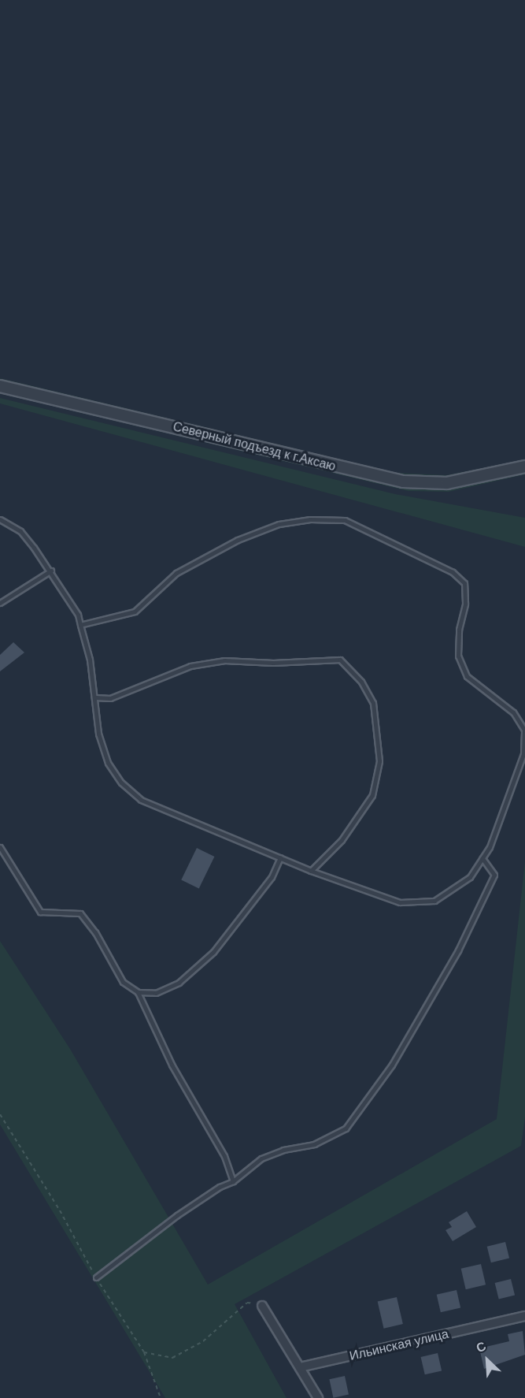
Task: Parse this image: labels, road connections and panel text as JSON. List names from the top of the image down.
{
  "streets": {
    "street": ["Северный подъезд к г.Аксаю", "Ильинская улица"]
  },
  "north": "top left"
}
